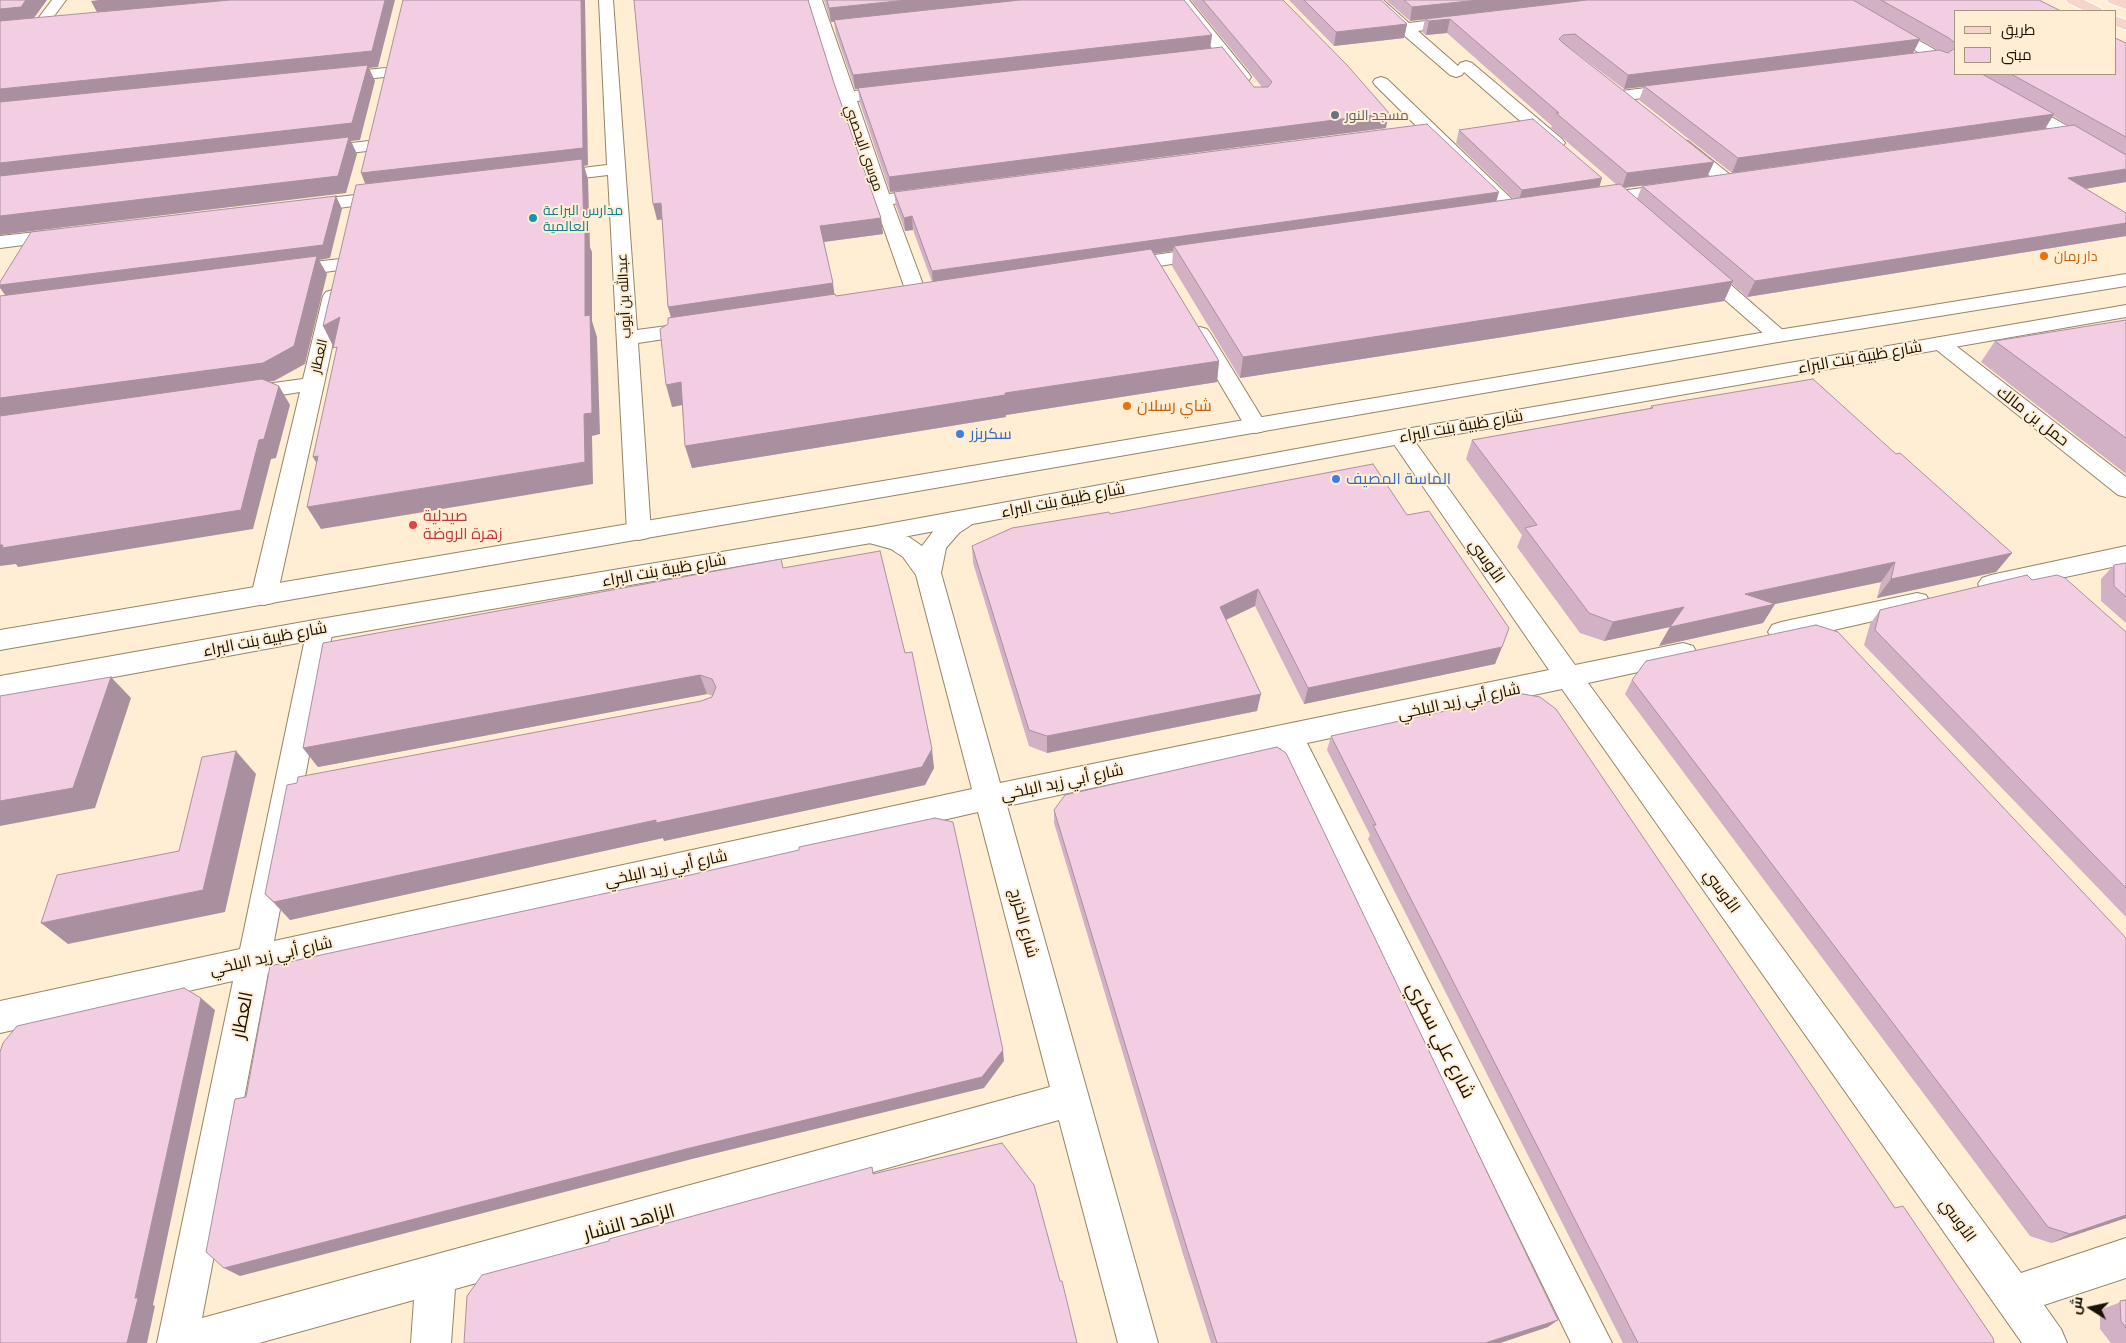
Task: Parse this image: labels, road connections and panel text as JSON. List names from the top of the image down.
{
  "streets": {
    "street": [
      "موسى اليحصبي",
      "عبدالله بن أيوب",
      "العطار",
      "شارع ظبية بنت البراء",
      "حمل بن مالك",
      "الأوسي",
      "شارع أبي زيد البلخي",
      "شارع الخزرج",
      "شارع علي سكري",
      "الزاهد النشار"
    ]
  },
  "crossings": [
    ["عبدالله بن أيوب", "شارع ظبية بنت البراء"],
    ["العطار", "شارع ظبية بنت البراء"],
    ["العطار", "شارع أبي زيد البلخي"],
    ["شارع ظبية بنت البراء", "حمل بن مالك"],
    ["شارع ظبية بنت البراء", "الأوسي"],
    ["شارع ظبية بنت البراء", "شارع الخزرج"],
    ["الأوسي", "شارع أبي زيد البلخي"],
    ["شارع أبي زيد البلخي", "شارع الخزرج"],
    ["شارع أبي زيد البلخي", "شارع علي سكري"],
    ["شارع الخزرج", "الزاهد النشار"]
  ],
  "places": [
    "مسجد النور",
    "مدارس البراعة العالمية",
    "دار رمان",
    "شاي رسلان",
    "سكربزر",
    "الماسة المصيف",
    "صيدلية زهرة الروضة"
  ],
  "legend": ["طريق", "مبنى"],
  "north": "left"
}
